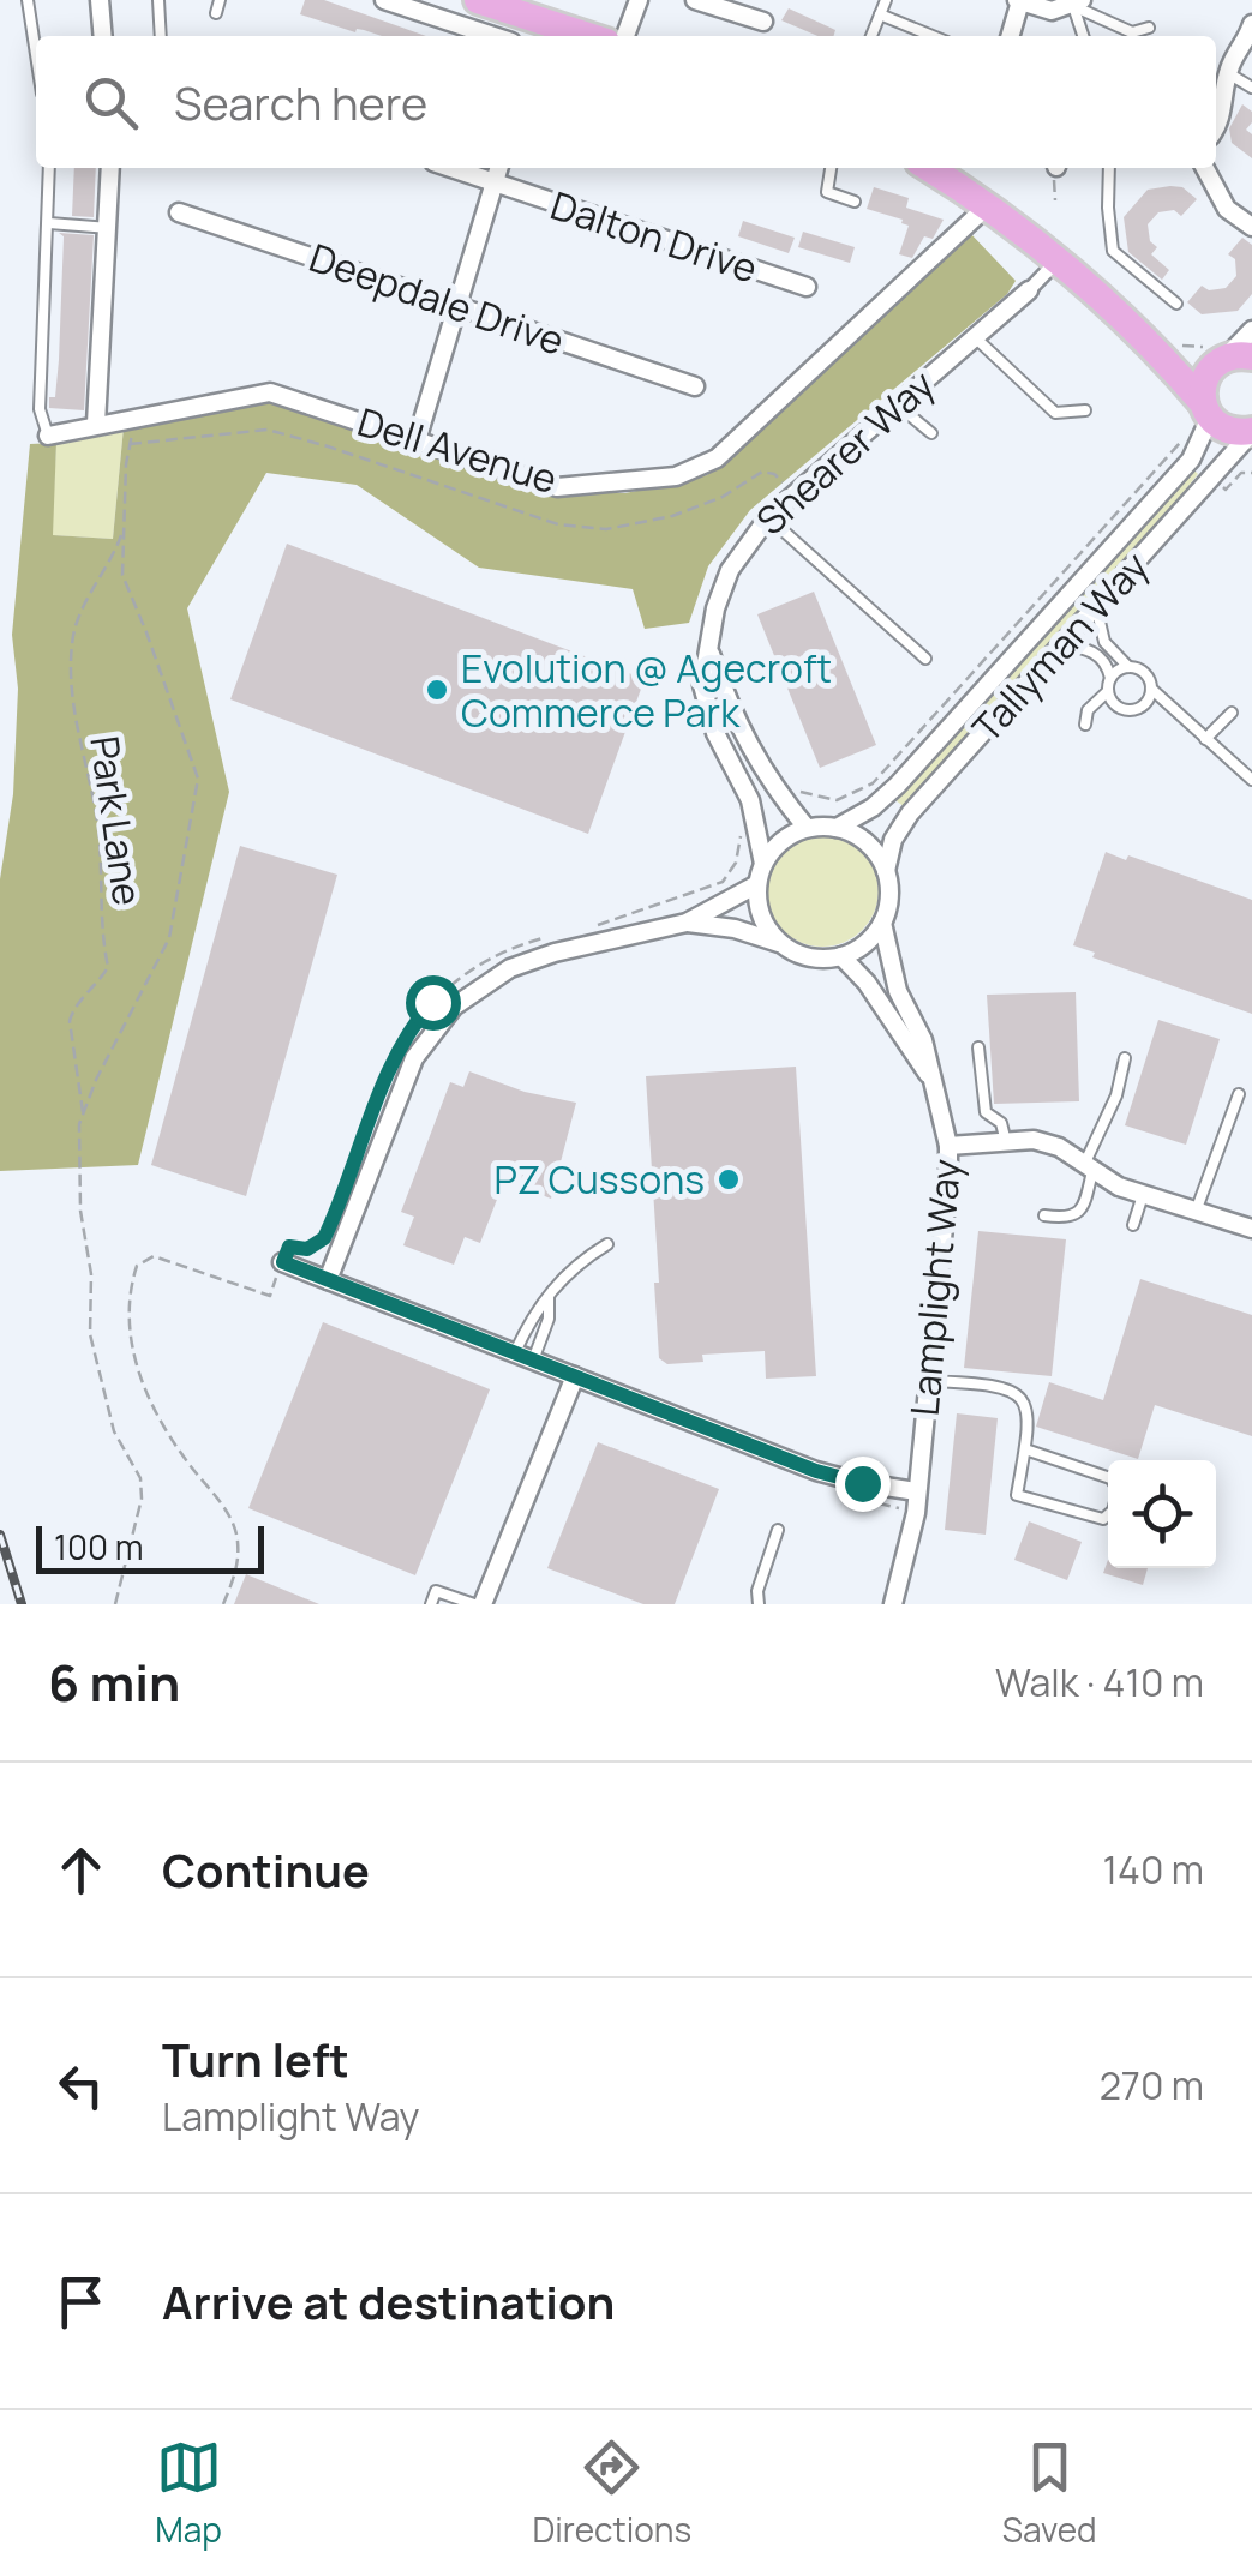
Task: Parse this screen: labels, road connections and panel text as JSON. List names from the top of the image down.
{
  "streets": {
    "street": [
      "Dalton Drive",
      "Deepdale Drive",
      "Dell Avenue",
      "Shearer Way",
      "Tallyman Way",
      "Lamplight Way"
    ],
    "path": ["Park Lane"]
  },
  "crossings": [
    ["Shearer Way", "Tallyman Way"],
    ["Shearer Way", "Lamplight Way"],
    ["Tallyman Way", "Lamplight Way"]
  ],
  "places": ["Evolution @ Agecroft Commerce Park", "PZ Cussons"],
  "scale_bar": "100 m",
  "page": {
    "search": "Search here",
    "scale": "100 m",
    "heading": ["6 min", "Walk · 410 m"],
    "list": [
      ["Continue", "140 m"],
      ["Turn left", "Lamplight Way", "270 m"],
      "Arrive at destination"
    ],
    "nav": ["Map", "Directions", "Saved"]
  }
}
